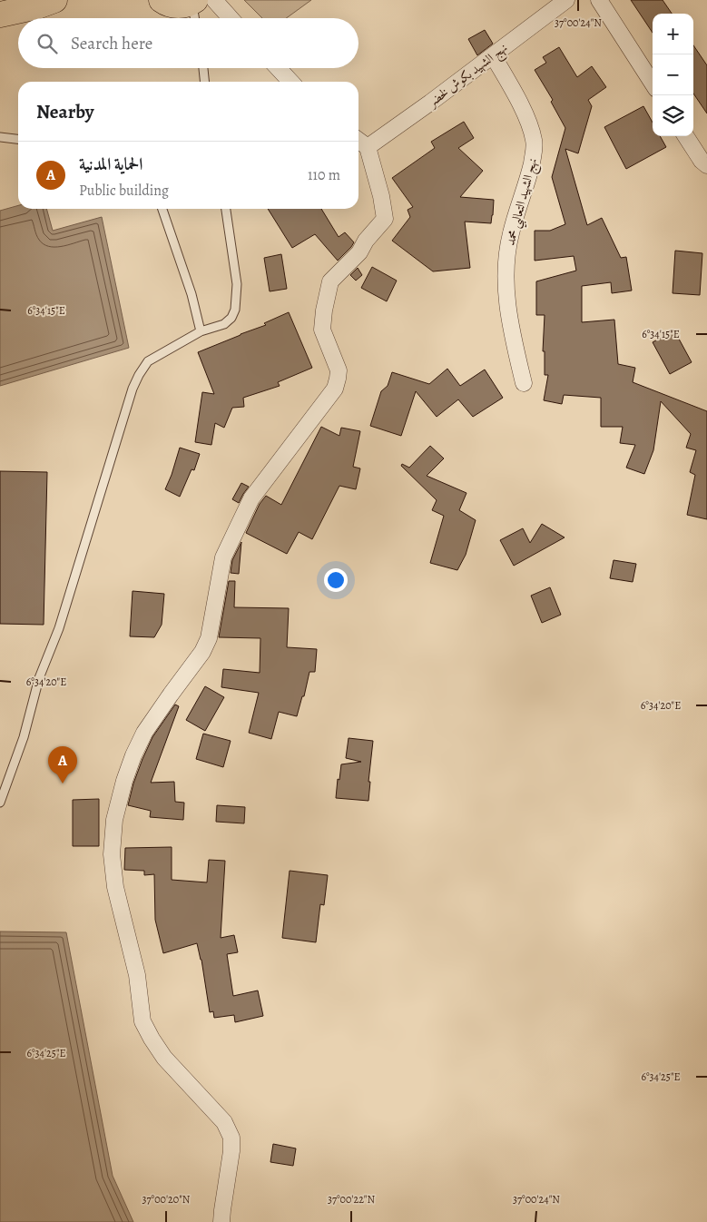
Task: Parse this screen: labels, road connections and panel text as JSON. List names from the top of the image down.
{
  "streets": {
    "street": ["نهج الشهيد بكوش لخضر", "نهج الشهيد التعالبي محمد"]
  },
  "crossings": [
    ["نهج الشهيد بكوش لخضر", "نهج الشهيد التعالبي محمد"]
  ],
  "page": {
    "map_buttons": ["+", "−"],
    "search": "Search here",
    "heading": "Nearby",
    "list": [
      {
        "mark": "A",
        "name": "الحماية المدنية",
        "note": "Public building",
        "value": "110 m"
      }
    ],
    "pins": "A"
  },
  "coordinates": [
    "37°00'24\"N",
    "6°34'15\"E",
    "6°34'20\"E",
    "6°34'25\"E",
    "37°00'20\"N",
    "37°00'22\"N"
  ]
}
